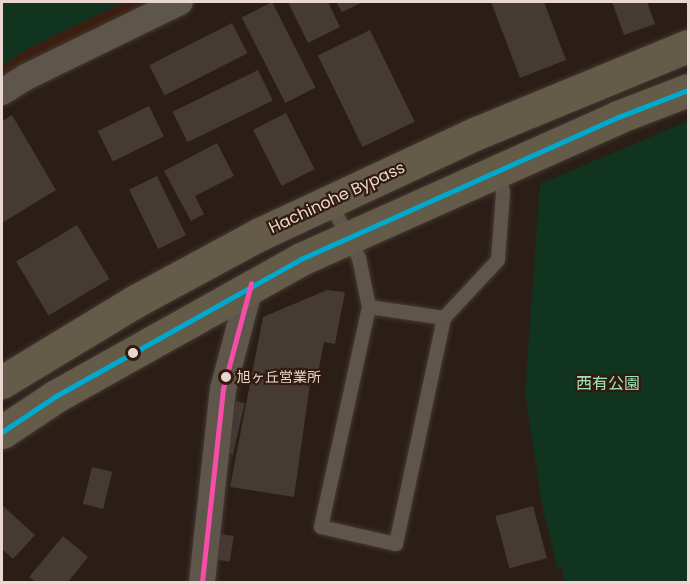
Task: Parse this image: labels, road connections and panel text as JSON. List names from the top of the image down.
{
  "streets": {
    "highway": ["Hachinohe Bypass"]
  },
  "parks": ["西有公園"],
  "places": ["旭ヶ丘営業所"]
}
